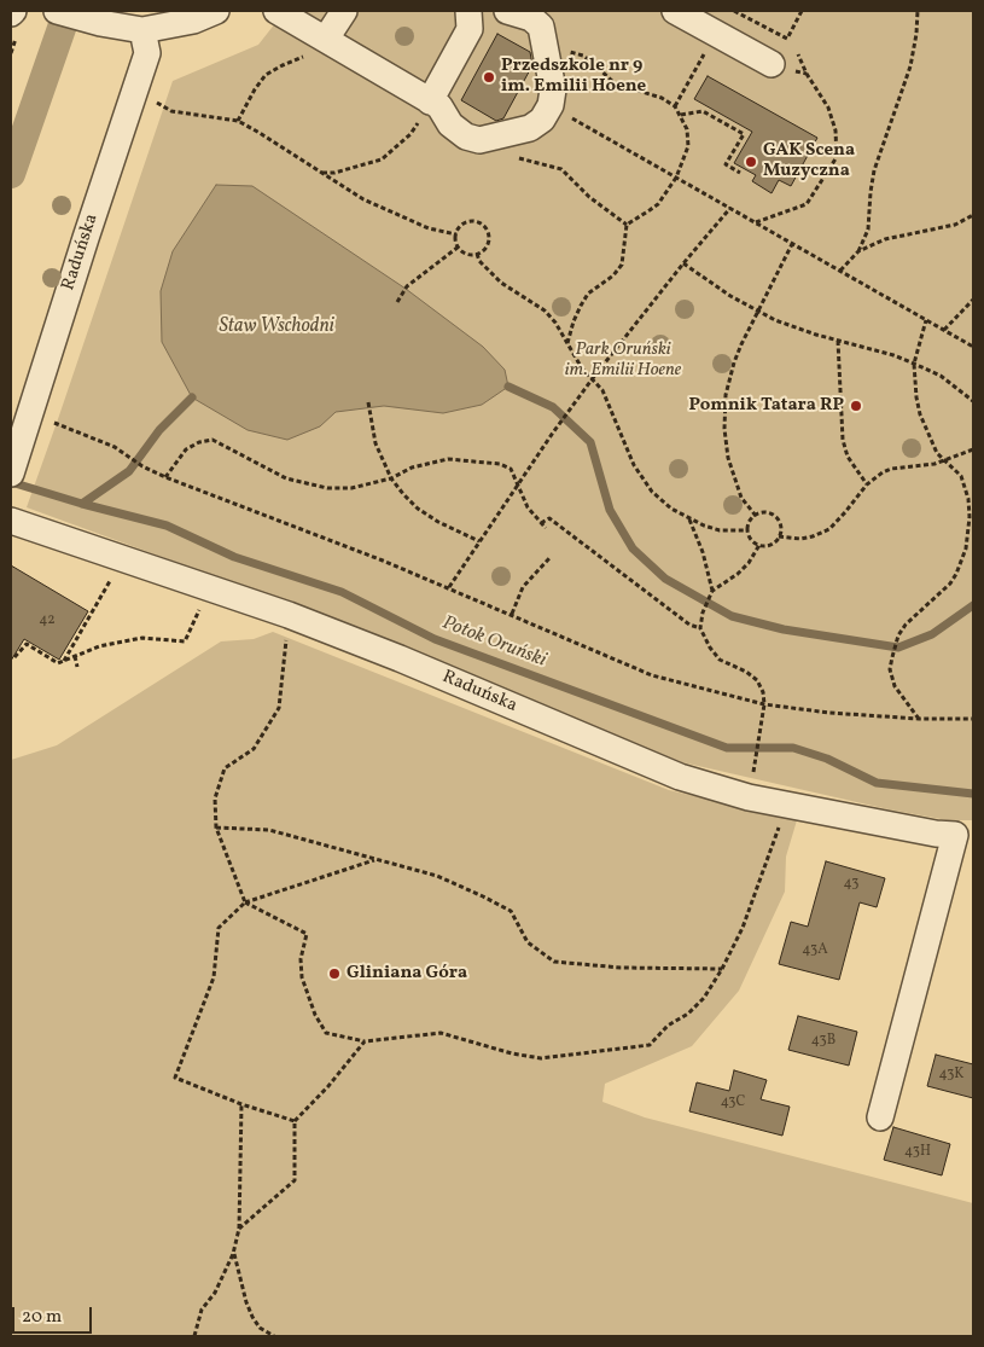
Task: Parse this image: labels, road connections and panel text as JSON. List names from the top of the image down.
{
  "streets": {
    "street": ["Raduńska"]
  },
  "water": ["Staw Wschodni", "Potok Oruński"],
  "parks": ["Park Oruński im. Emilii Hoene"],
  "places": [
    "Przedszkole nr 9 im. Emilii Hoene",
    "GAK Scena Muzyczna",
    "Pomnik Tatara RP",
    "Gliniana Góra"
  ],
  "house_numbers": [
    "42",
    "43",
    "43A",
    "43B",
    "43K",
    "43C",
    "43H"
  ],
  "scale_bar": "20 m"
}
